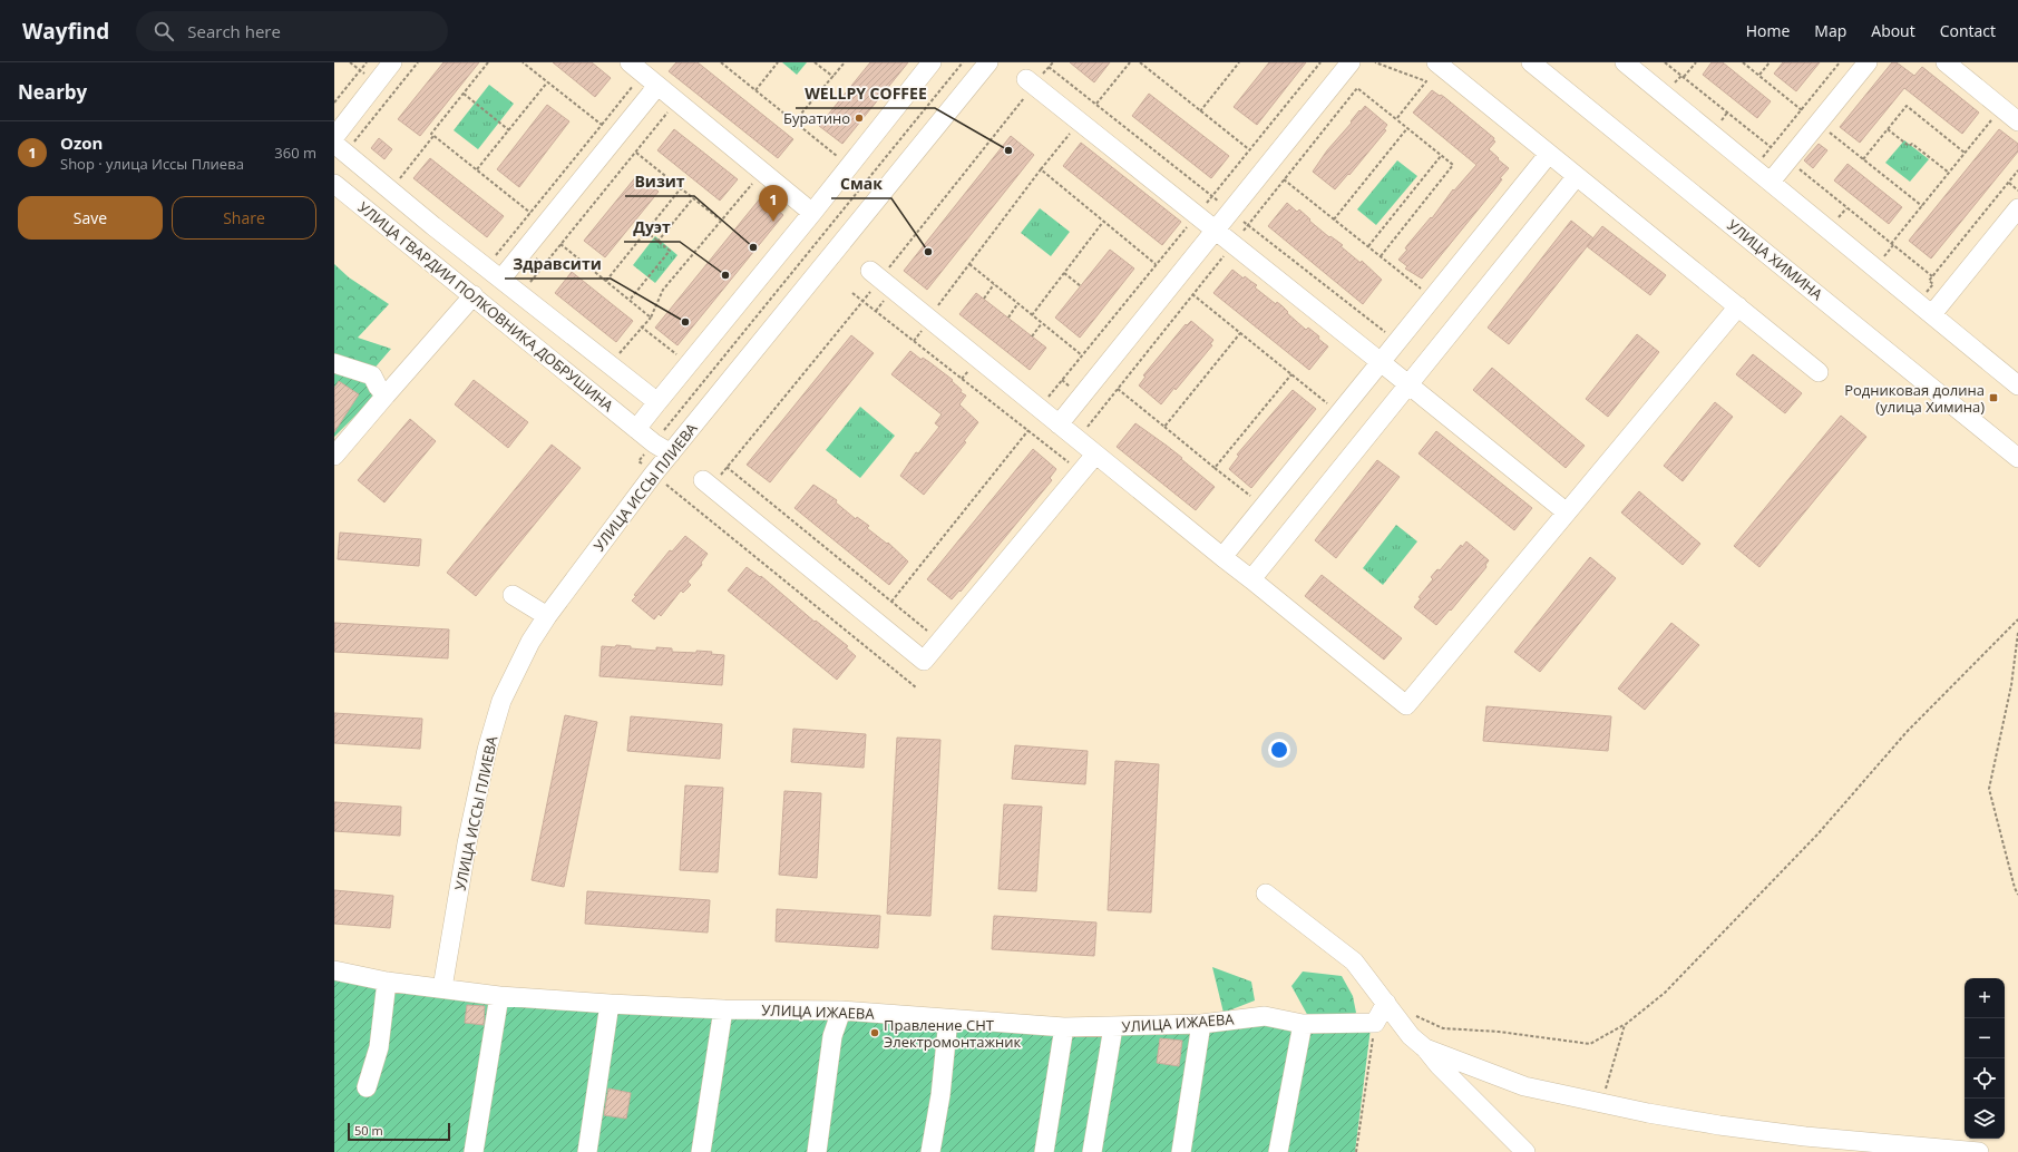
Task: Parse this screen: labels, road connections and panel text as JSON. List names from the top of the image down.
{
  "streets": {
    "street": [
      "УЛИЦА ХИМИНА",
      "УЛИЦА ГВАРДИИ ПОЛКОВНИКА ДОБРУШИНА",
      "УЛИЦА ИССЫ ПЛИЕВА",
      "УЛИЦА ИЖАЕВА"
    ]
  },
  "crossings": [
    ["УЛИЦА ГВАРДИИ ПОЛКОВНИКА ДОБРУШИНА", "УЛИЦА ИССЫ ПЛИЕВА"],
    ["УЛИЦА ИССЫ ПЛИЕВА", "УЛИЦА ИЖАЕВА"]
  ],
  "places": {
    "other": [
      "Буратино",
      "WELLPY COFFEE",
      "Визит",
      "Смак",
      "Дуэт",
      "Здравсити",
      "Правление СНТ Электромонтажник"
    ],
    "transit": ["Родниковая долина (улица Химина)"]
  },
  "scale_bar": "50 m",
  "page": {
    "header": "Wayfind",
    "search": "Search here",
    "nav": [
      "Home",
      "Map",
      "About",
      "Contact"
    ],
    "heading": "Nearby",
    "list": [
      {
        "mark": "1",
        "name": "Ozon",
        "note": "Shop · улица Иссы Плиева",
        "value": "360 m"
      }
    ],
    "buttons": ["Save", "Share"],
    "pins": "1",
    "map_buttons": ["+", "−"],
    "scale": "50 m"
  }
}
